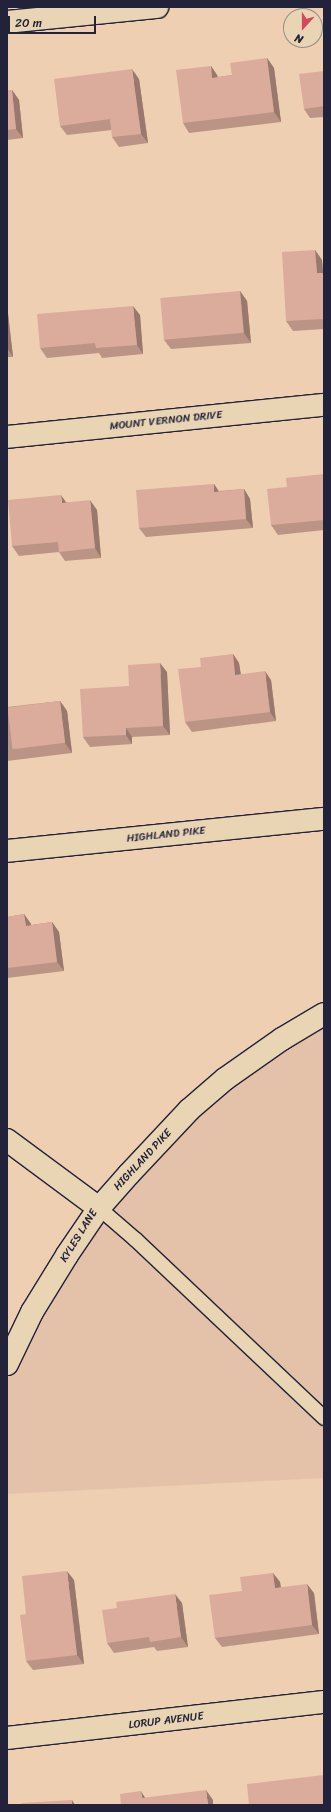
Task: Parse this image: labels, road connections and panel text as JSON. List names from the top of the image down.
{
  "streets": {
    "street": [
      "MOUNT VERNON DRIVE",
      "HIGHLAND PIKE",
      "KYLES LANE",
      "LORUP AVENUE"
    ]
  },
  "crossings": [
    ["HIGHLAND PIKE", "KYLES LANE"]
  ],
  "scale_bar": "20 m",
  "north": "bottom"
}
